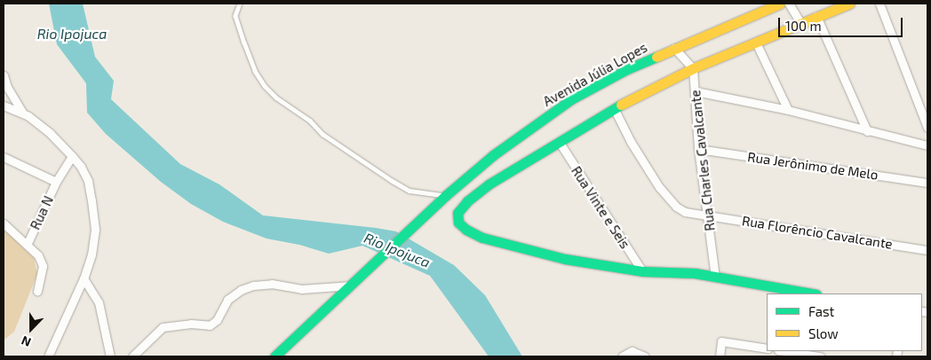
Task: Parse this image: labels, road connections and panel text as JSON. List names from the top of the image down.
{
  "streets": {
    "street": [
      "Avenida Júlia Lopes",
      "Rua Charles Cavalcante",
      "Rua Jerônimo de Melo",
      "Rua Vinte e Seis",
      "Rua N",
      "Rua Florêncio Cavalcante"
    ]
  },
  "crossings": [
    ["Rua Charles Cavalcante", "Rua Jerônimo de Melo"],
    ["Rua Charles Cavalcante", "Rua Florêncio Cavalcante"]
  ],
  "water": ["Rio Ipojuca"],
  "legend": ["Fast", "Slow"],
  "scale_bar": "100 m",
  "north": "bottom"
}
